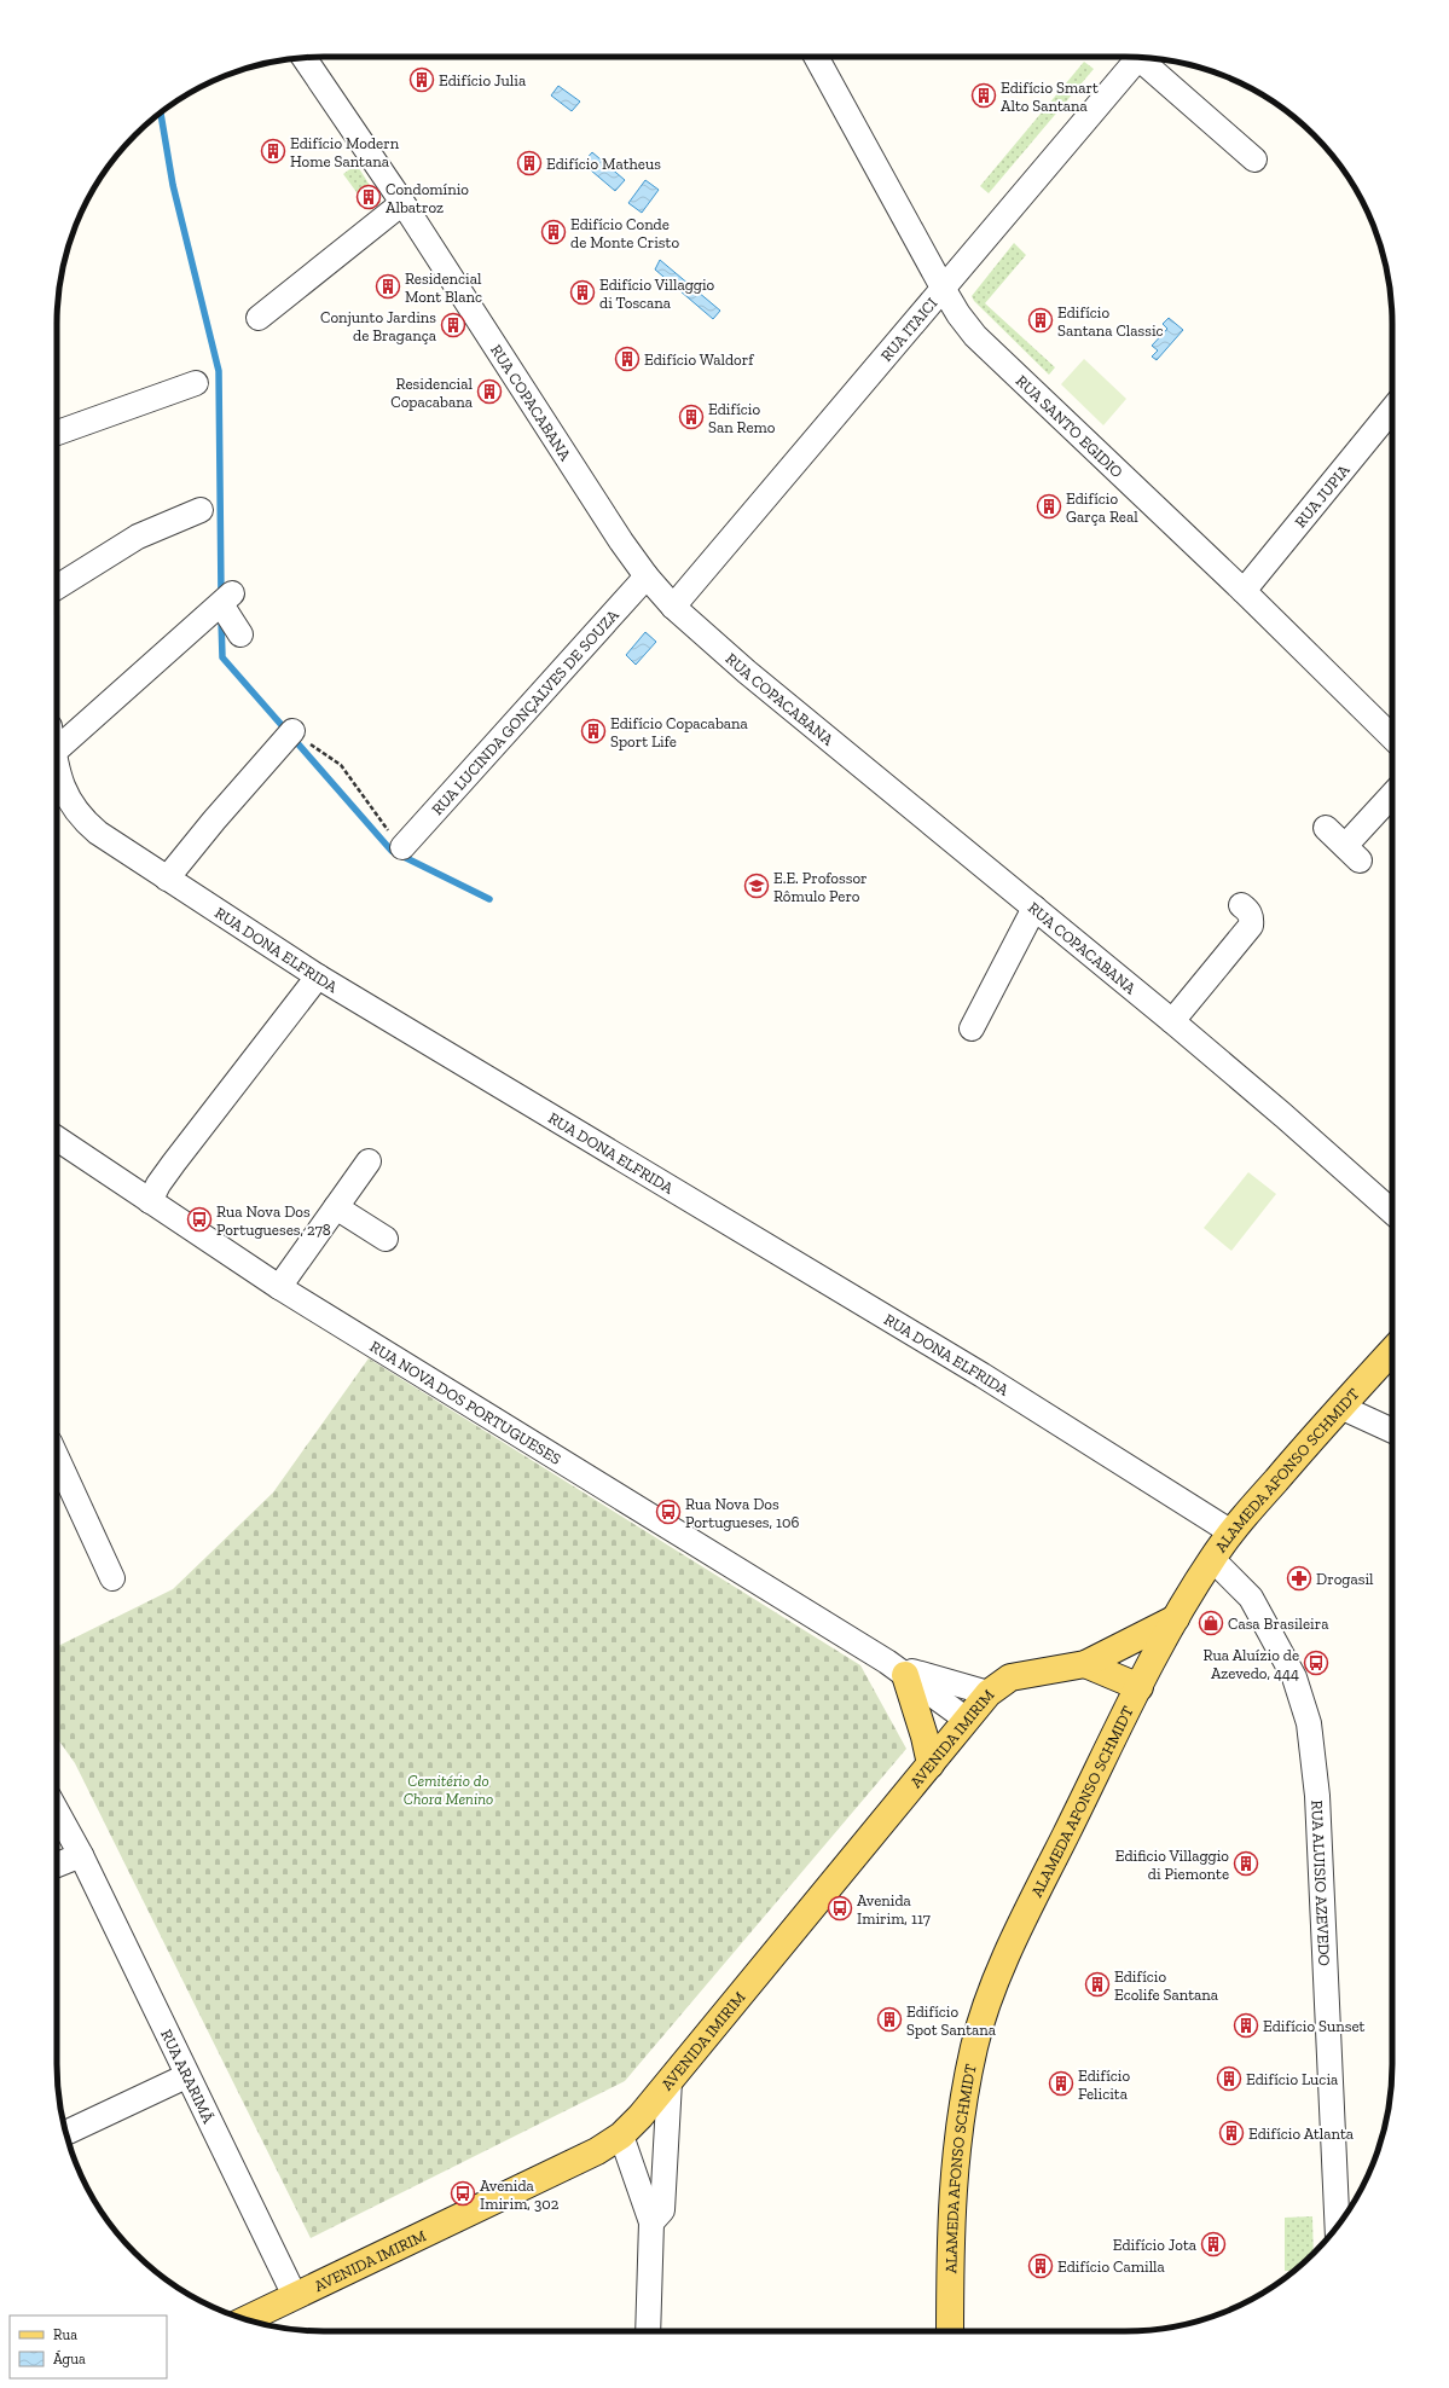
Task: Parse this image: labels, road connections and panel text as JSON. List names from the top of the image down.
{
  "streets": {
    "main road": ["ALAMEDA AFONSO SCHMIDT", "AVENIDA IMIRIM"],
    "street": [
      "RUA ITAICI",
      "RUA COPACABANA",
      "RUA SANTO EGIDIO",
      "RUA JUPIA",
      "RUA LUCINDA GONÇALVES DE SOUZA",
      "RUA DONA ELFRIDA",
      "RUA NOVA DOS PORTUGUESES",
      "RUA ALUISIO AZEVEDO",
      "RUA ARARIMÃ"
    ]
  },
  "crossings": [
    ["RUA ITAICI", "RUA COPACABANA"],
    ["RUA ITAICI", "RUA SANTO EGIDIO"],
    ["RUA COPACABANA", "RUA LUCINDA GONÇALVES DE SOUZA"],
    ["RUA SANTO EGIDIO", "RUA JUPIA"],
    ["RUA DONA ELFRIDA", "ALAMEDA AFONSO SCHMIDT"],
    ["RUA NOVA DOS PORTUGUESES", "AVENIDA IMIRIM"],
    ["ALAMEDA AFONSO SCHMIDT", "AVENIDA IMIRIM"],
    ["ALAMEDA AFONSO SCHMIDT", "RUA ALUISIO AZEVEDO"],
    ["AVENIDA IMIRIM", "RUA ARARIMÃ"]
  ],
  "parks": ["Cemitério do Chora Menino"],
  "places": {
    "building": [
      "Edifício Julia",
      "Edifício Smart Alto Santana",
      "Edifício Modern Home Santana",
      "Edifício Matheus",
      "Condomínio Albatroz",
      "Edifício Conde de Monte Cristo",
      "Residencial Mont Blanc",
      "Edifício Villaggio di Toscana",
      "Edifício Santana Classic",
      "Conjunto Jardins de Bragança",
      "Edifício Waldorf",
      "Residencial Copacabana",
      "Edifício San Remo",
      "Edifício Garça Real",
      "Edifício Copacabana Sport Life",
      "Edificio Villaggio di Piemonte",
      "Edifício Ecolife Santana",
      "Edifício Spot Santana",
      "Edifício Sunset",
      "Edifício Lucia",
      "Edifício Felicita",
      "Edifício Atlanta",
      "Edifício Jota",
      "Edifício Camilla"
    ],
    "school or university": ["E.E. Profossor Rômulo Pero"],
    "bus stop": [
      "Rua Nova Dos Portugueses, 278",
      "Rua Nova Dos Portugueses, 106",
      "Rua Aluízio de Azevedo, 444",
      "Avenida Imirim, 117",
      "Avenida Imirim, 302"
    ],
    "pharmacy": ["Drogasil"],
    "shop": ["Casa Brasileira"]
  },
  "legend": ["Rua", "Água"]
}
